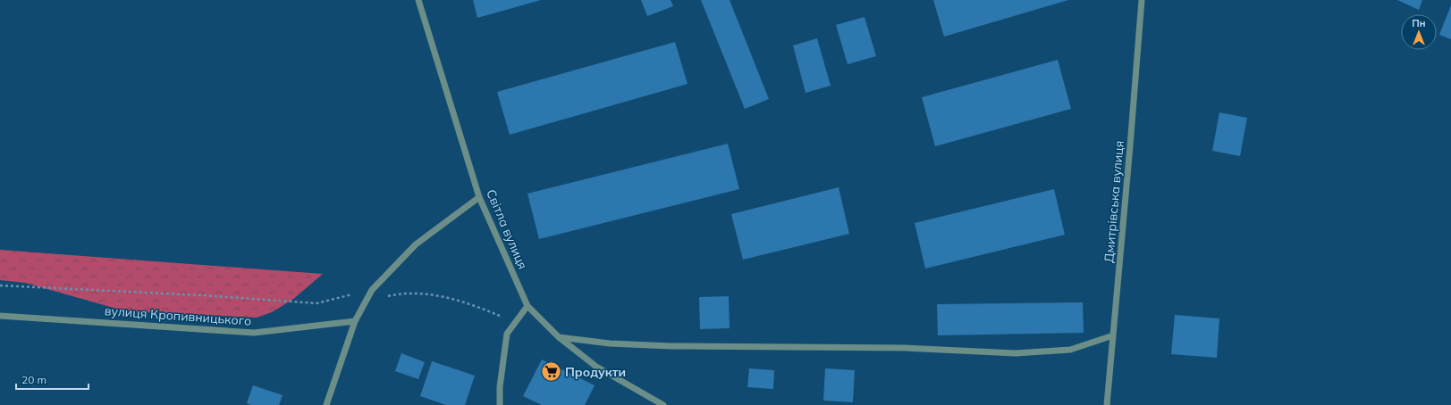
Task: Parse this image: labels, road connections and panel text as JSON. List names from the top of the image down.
{
  "streets": {
    "street": ["Дмитрівська вулиця", "Світла вулиця", "вулиця Кропивницького"]
  },
  "places": {
    "supermarket": ["Продукти"]
  },
  "scale_bar": "20 m",
  "north": "top"
}
